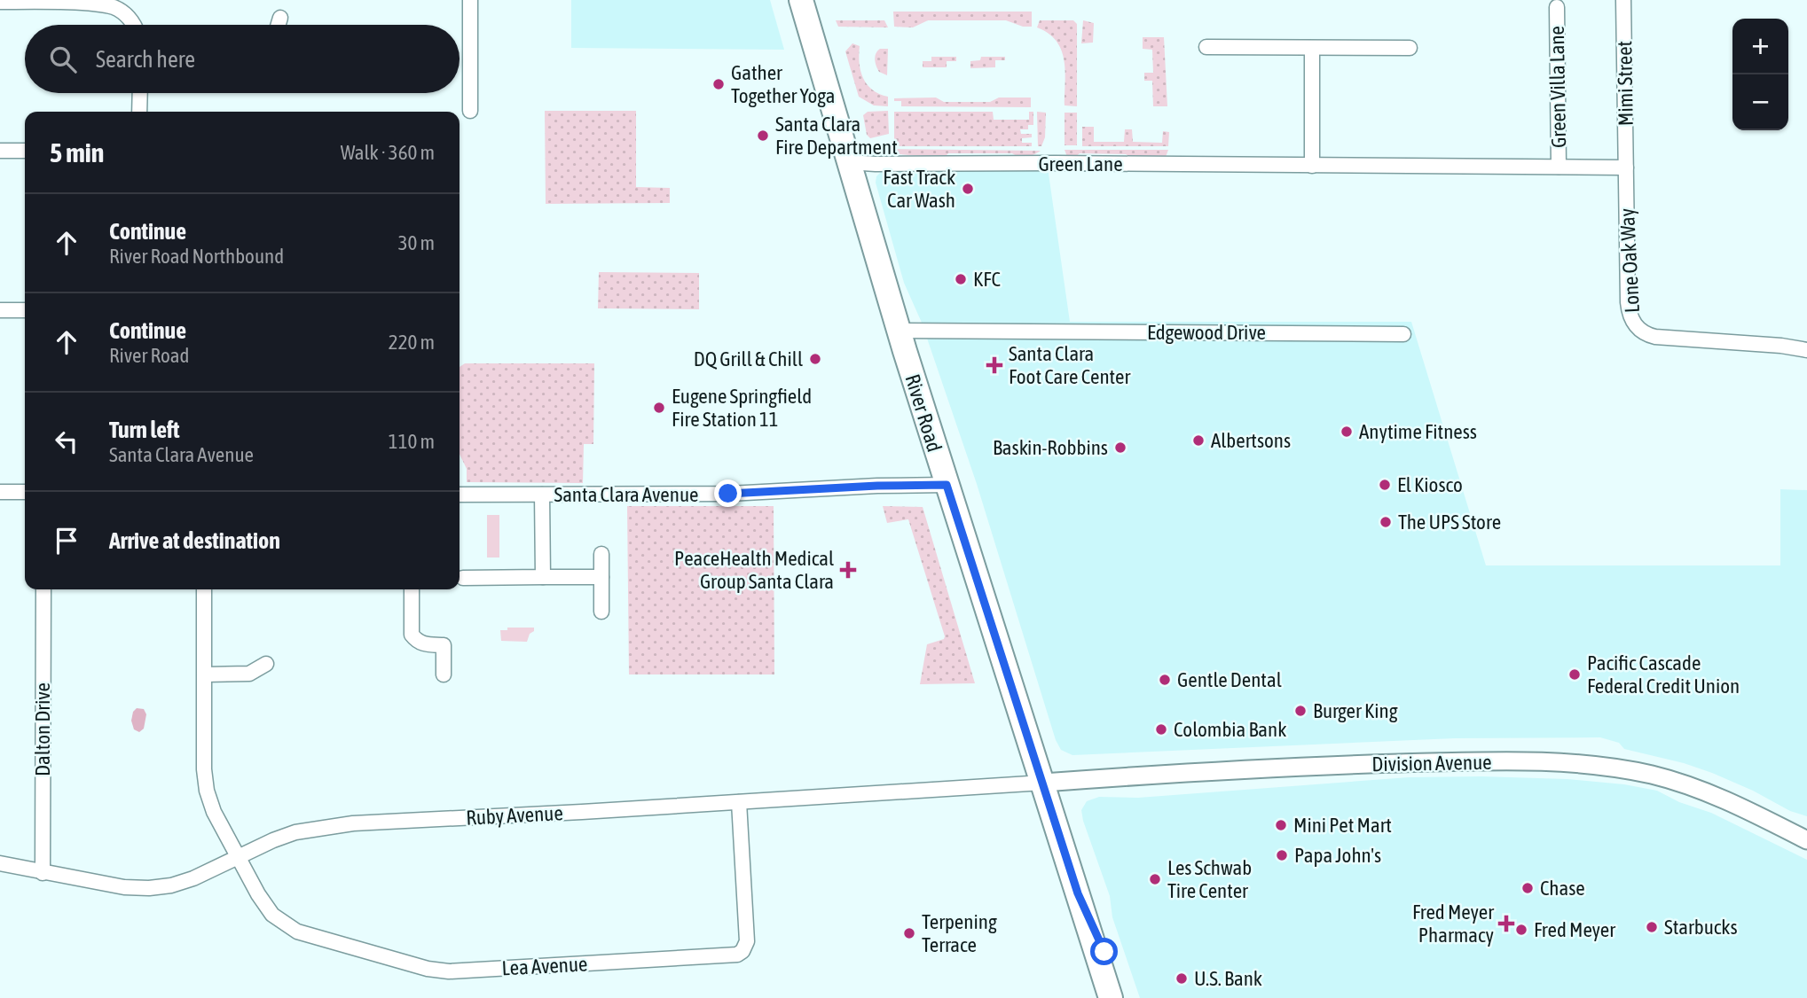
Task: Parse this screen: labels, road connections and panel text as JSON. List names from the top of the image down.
{
  "streets": {
    "main road": ["River Road"],
    "street": [
      "Mimi Street",
      "Green Villa Lane",
      "Green Lane",
      "Lone Oak Way",
      "Edgewood Drive",
      "Santa Clara Avenue",
      "Dalton Drive",
      "Division Avenue",
      "Ruby Avenue",
      "Lea Avenue"
    ]
  },
  "crossings": [
    ["Mimi Street", "Green Lane"],
    ["Mimi Street", "Lone Oak Way"],
    ["Green Villa Lane", "Green Lane"],
    ["Green Lane", "Lone Oak Way"],
    ["Green Lane", "River Road"],
    ["Edgewood Drive", "River Road"],
    ["River Road", "Santa Clara Avenue"],
    ["River Road", "Division Avenue"],
    ["River Road", "Ruby Avenue"],
    ["Dalton Drive", "Ruby Avenue"],
    ["Division Avenue", "Ruby Avenue"],
    ["Ruby Avenue", "Lea Avenue"]
  ],
  "places": {
    "other": [
      "Gather Together Yoga",
      "Santa Clara Fire Department",
      "Fast Track Car Wash",
      "KFC",
      "DQ Grill & Chill",
      "Eugene Springfield Fire Station 11",
      "Anytime Fitness",
      "Albertsons",
      "Baskin-Robbins",
      "El Kiosco",
      "The UPS Store",
      "Pacific Cascade Federal Credit Union",
      "Gentle Dental",
      "Burger King",
      "Colombia Bank",
      "Mini Pet Mart",
      "Papa John's",
      "Les Schwab Tire Center",
      "Chase",
      "Starbucks",
      "Fred Meyer",
      "Terpening Terrace",
      "U.S. Bank"
    ],
    "health": ["Santa Clara Foot Care Center", "PeaceHealth Medical Group Santa Clara", "Fred Meyer Pharmacy"]
  },
  "page": {
    "map_buttons": ["+", "−"],
    "search": "Search here",
    "heading": ["5 min", "Walk · 360 m"],
    "list": [
      ["Continue", "River Road Northbound", "30 m"],
      ["Continue", "River Road", "220 m"],
      ["Turn left", "Santa Clara Avenue", "110 m"],
      "Arrive at destination"
    ]
  }
}
